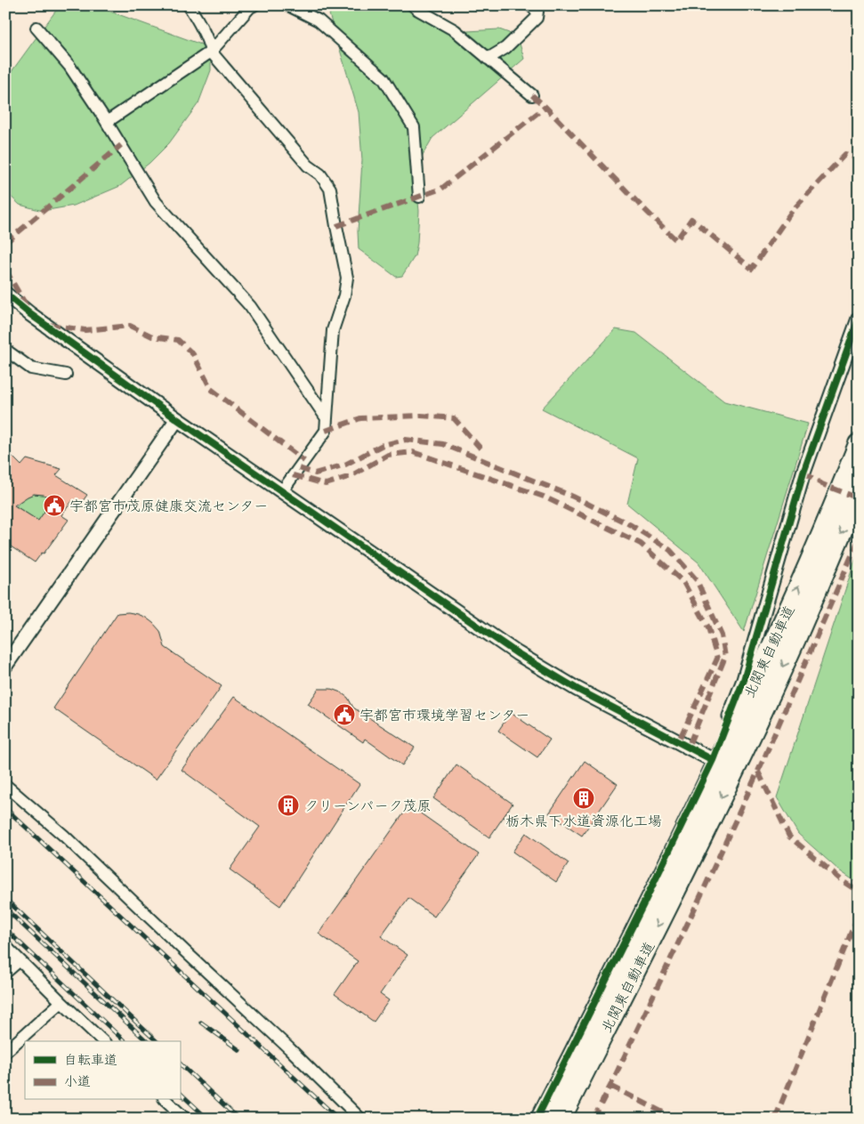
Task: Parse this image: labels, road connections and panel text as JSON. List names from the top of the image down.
{
  "streets": {
    "highway": ["北関東自動車道"]
  },
  "places": {
    "public building": ["宇都宮市茂原健康交流センター", "宇都宮市環境学習センター"],
    "building": ["栃木県下水道資源化工場", "クリーンパーク茂原"]
  },
  "legend": ["自転車道", "小道"]
}
